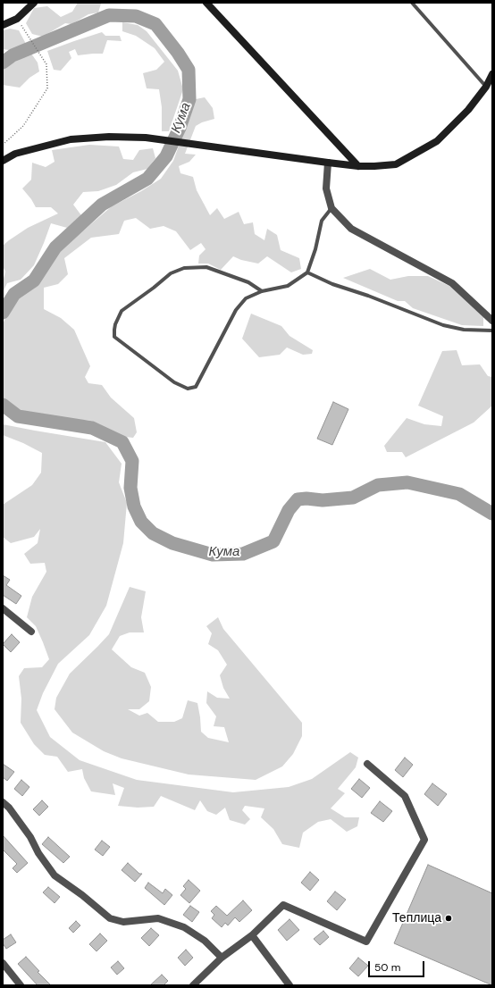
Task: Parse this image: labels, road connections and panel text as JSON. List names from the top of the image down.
{
  "water": ["Кума"],
  "places": ["Теплица"],
  "scale_bar": "50 m"
}
